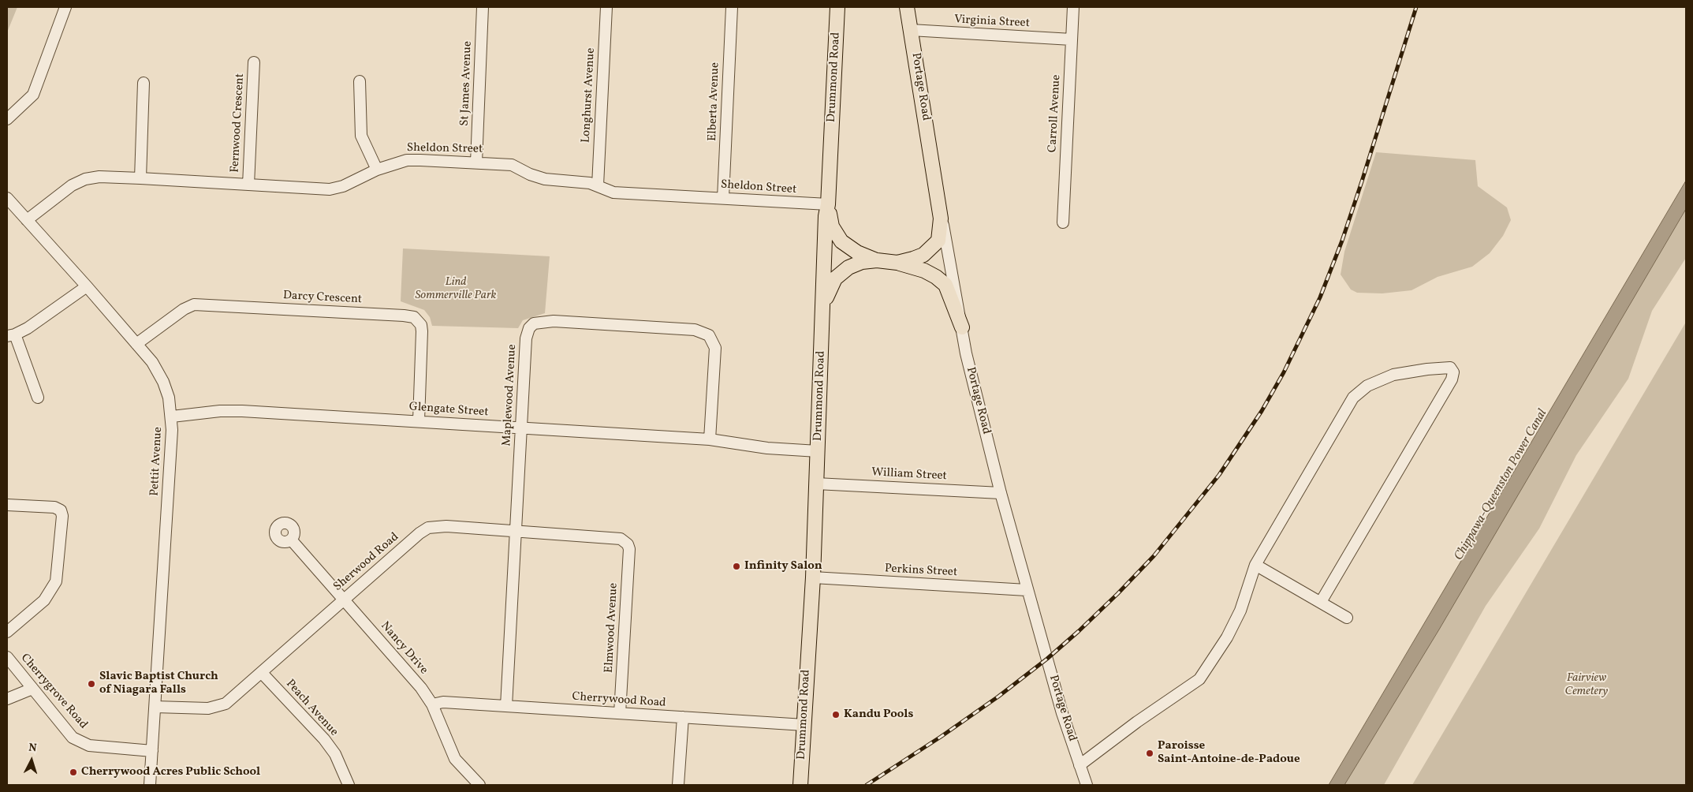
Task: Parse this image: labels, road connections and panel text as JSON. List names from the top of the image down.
{
  "streets": {
    "main road": ["Drummond Road", "Portage Road"],
    "street": [
      "Virginia Street",
      "St James Avenue",
      "Longhurst Avenue",
      "Elberta Avenue",
      "Carroll Avenue",
      "Fernwood Crescent",
      "Sheldon Street",
      "Darcy Crescent",
      "Maplewood Avenue",
      "Glengate Street",
      "Pettit Avenue",
      "William Street",
      "Sherwood Road",
      "Perkins Street",
      "Elmwood Avenue",
      "Nancy Drive",
      "Cherrygrove Road",
      "Cherrywood Road",
      "Peach Avenue"
    ]
  },
  "crossings": [
    ["Virginia Street", "Portage Road"],
    ["Virginia Street", "Carroll Avenue"],
    ["Drummond Road", "Sheldon Street"],
    ["Drummond Road", "Glengate Street"],
    ["Drummond Road", "William Street"],
    ["Drummond Road", "Perkins Street"],
    ["Drummond Road", "Cherrywood Road"],
    ["St James Avenue", "Sheldon Street"],
    ["Portage Road", "William Street"],
    ["Portage Road", "Perkins Street"],
    ["Longhurst Avenue", "Sheldon Street"],
    ["Elberta Avenue", "Sheldon Street"],
    ["Fernwood Crescent", "Sheldon Street"],
    ["Sheldon Street", "Pettit Avenue"],
    ["Darcy Crescent", "Glengate Street"],
    ["Darcy Crescent", "Pettit Avenue"],
    ["Maplewood Avenue", "Glengate Street"],
    ["Maplewood Avenue", "Sherwood Road"],
    ["Maplewood Avenue", "Cherrywood Road"],
    ["Glengate Street", "Pettit Avenue"],
    ["Pettit Avenue", "Sherwood Road"],
    ["Pettit Avenue", "Cherrygrove Road"],
    ["Sherwood Road", "Elmwood Avenue"],
    ["Sherwood Road", "Nancy Drive"],
    ["Sherwood Road", "Peach Avenue"],
    ["Elmwood Avenue", "Cherrywood Road"],
    ["Nancy Drive", "Cherrywood Road"]
  ],
  "water": ["Chippawa-Queenston Power Canal"],
  "parks": ["Lind Sommerville Park", "Fairview Cemetery"],
  "places": [
    "Infinity Salon",
    "Slavic Baptist Church of Niagara Falls",
    "Kandu Pools",
    "Paroisse Saint-Antoine-de-Padoue",
    "Cherrywood Acres Public School"
  ],
  "north": "top"
}
